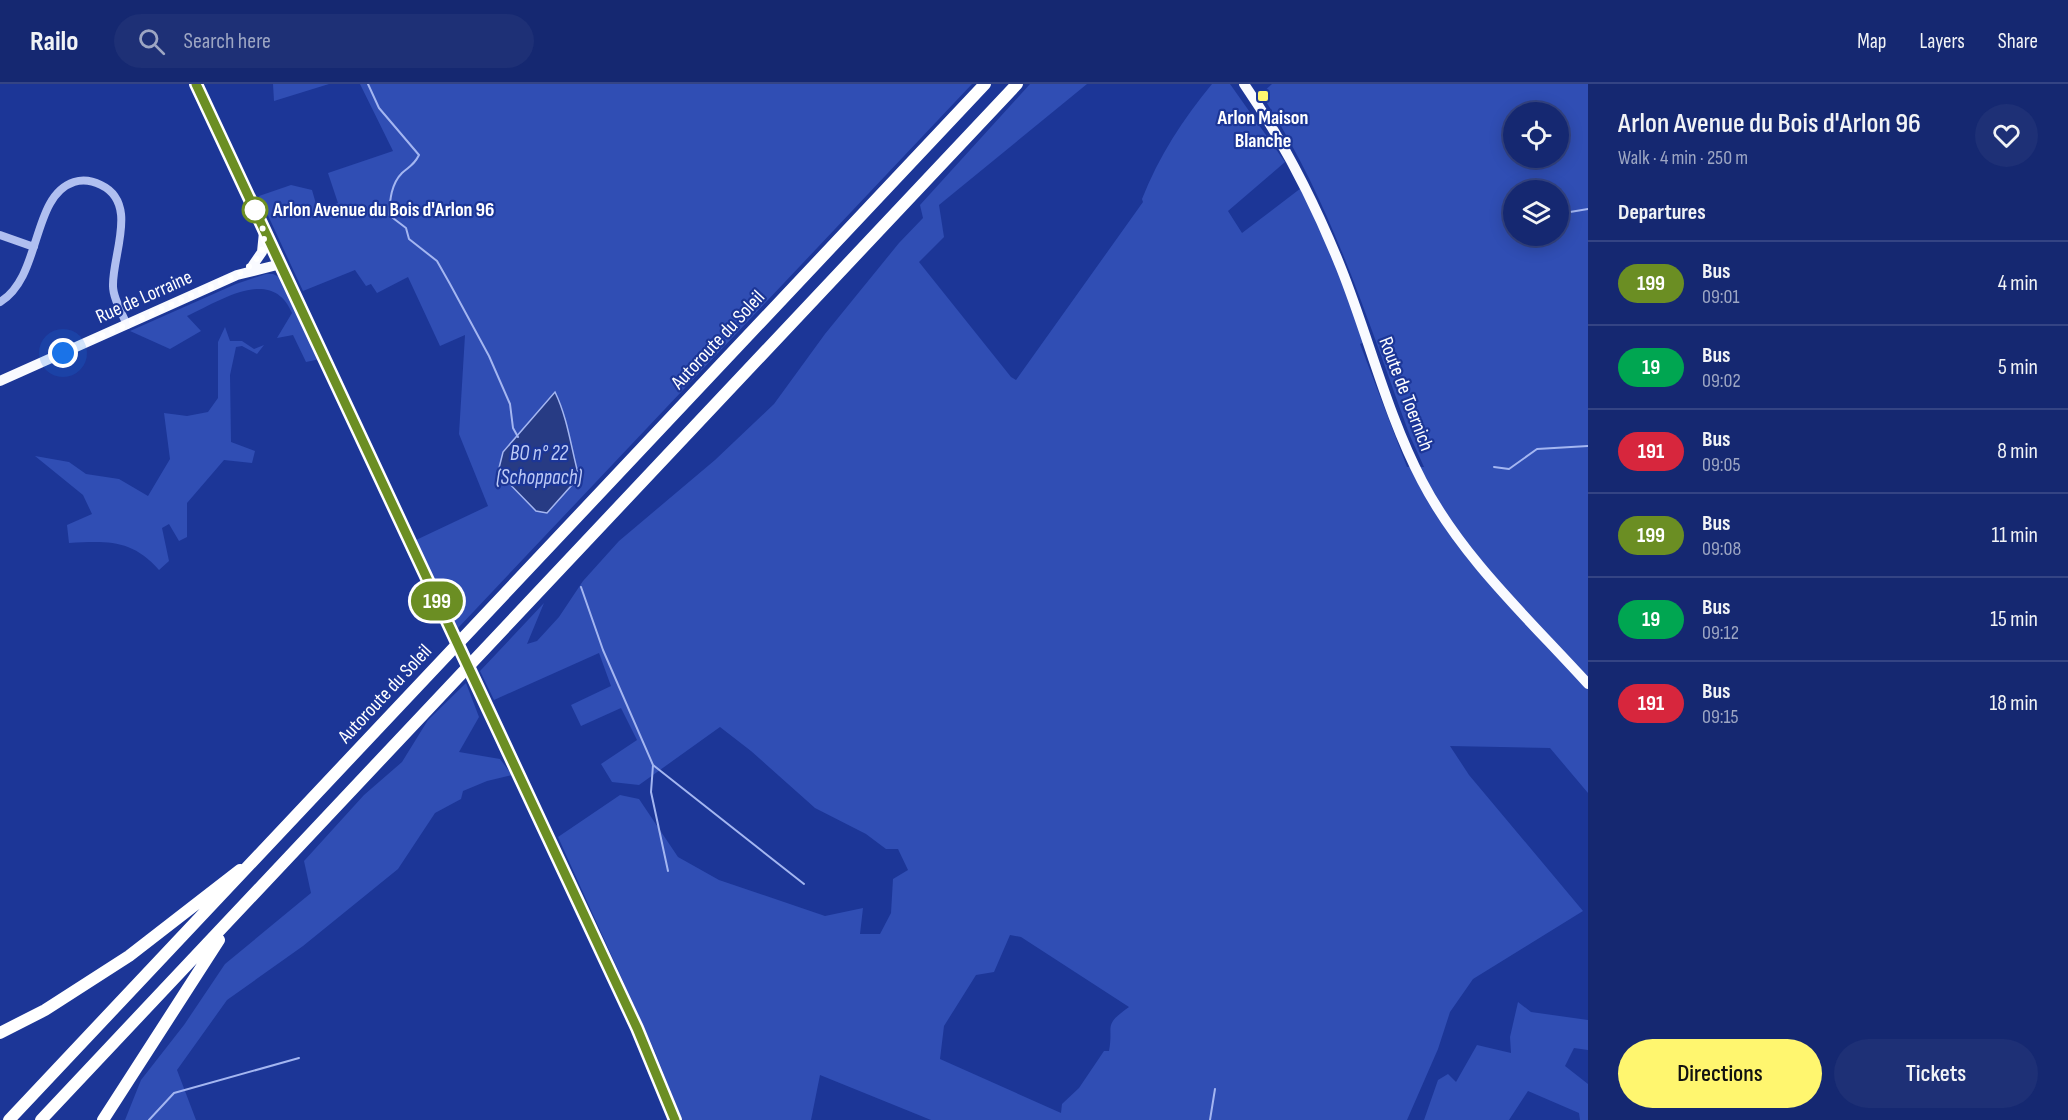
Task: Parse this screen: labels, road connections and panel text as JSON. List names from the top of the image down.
{
  "streets": {
    "highway": ["Autoroute du Soleil"],
    "main road": ["Rue de Lorraine", "Route de Toernich"]
  },
  "water": ["BO n° 22 (Schoppach)"],
  "places": {
    "transit": ["Arlon Maison Blanche"],
    "other": ["Arlon Avenue du Bois d'Arlon 96"]
  },
  "lines": ["bus line 199"],
  "page": {
    "header": "Railo",
    "search": "Search here",
    "nav": ["Map", "Layers", "Share"],
    "on_map": "199",
    "heading": [
      ["Arlon Avenue du Bois d'Arlon 96", "Walk · 4 min · 250 m"],
      "Departures"
    ],
    "list": [
      {
        "mark": "199",
        "name": "Bus",
        "note": "09:01",
        "value": "4 min"
      },
      {
        "mark": "19",
        "name": "Bus",
        "note": "09:02",
        "value": "5 min"
      },
      {
        "mark": "191",
        "name": "Bus",
        "note": "09:05",
        "value": "8 min"
      },
      {
        "mark": "199",
        "name": "Bus",
        "note": "09:08",
        "value": "11 min"
      },
      {
        "mark": "19",
        "name": "Bus",
        "note": "09:12",
        "value": "15 min"
      },
      {
        "mark": "191",
        "name": "Bus",
        "note": "09:15",
        "value": "18 min"
      }
    ],
    "buttons": ["Directions", "Tickets"]
  }
}
